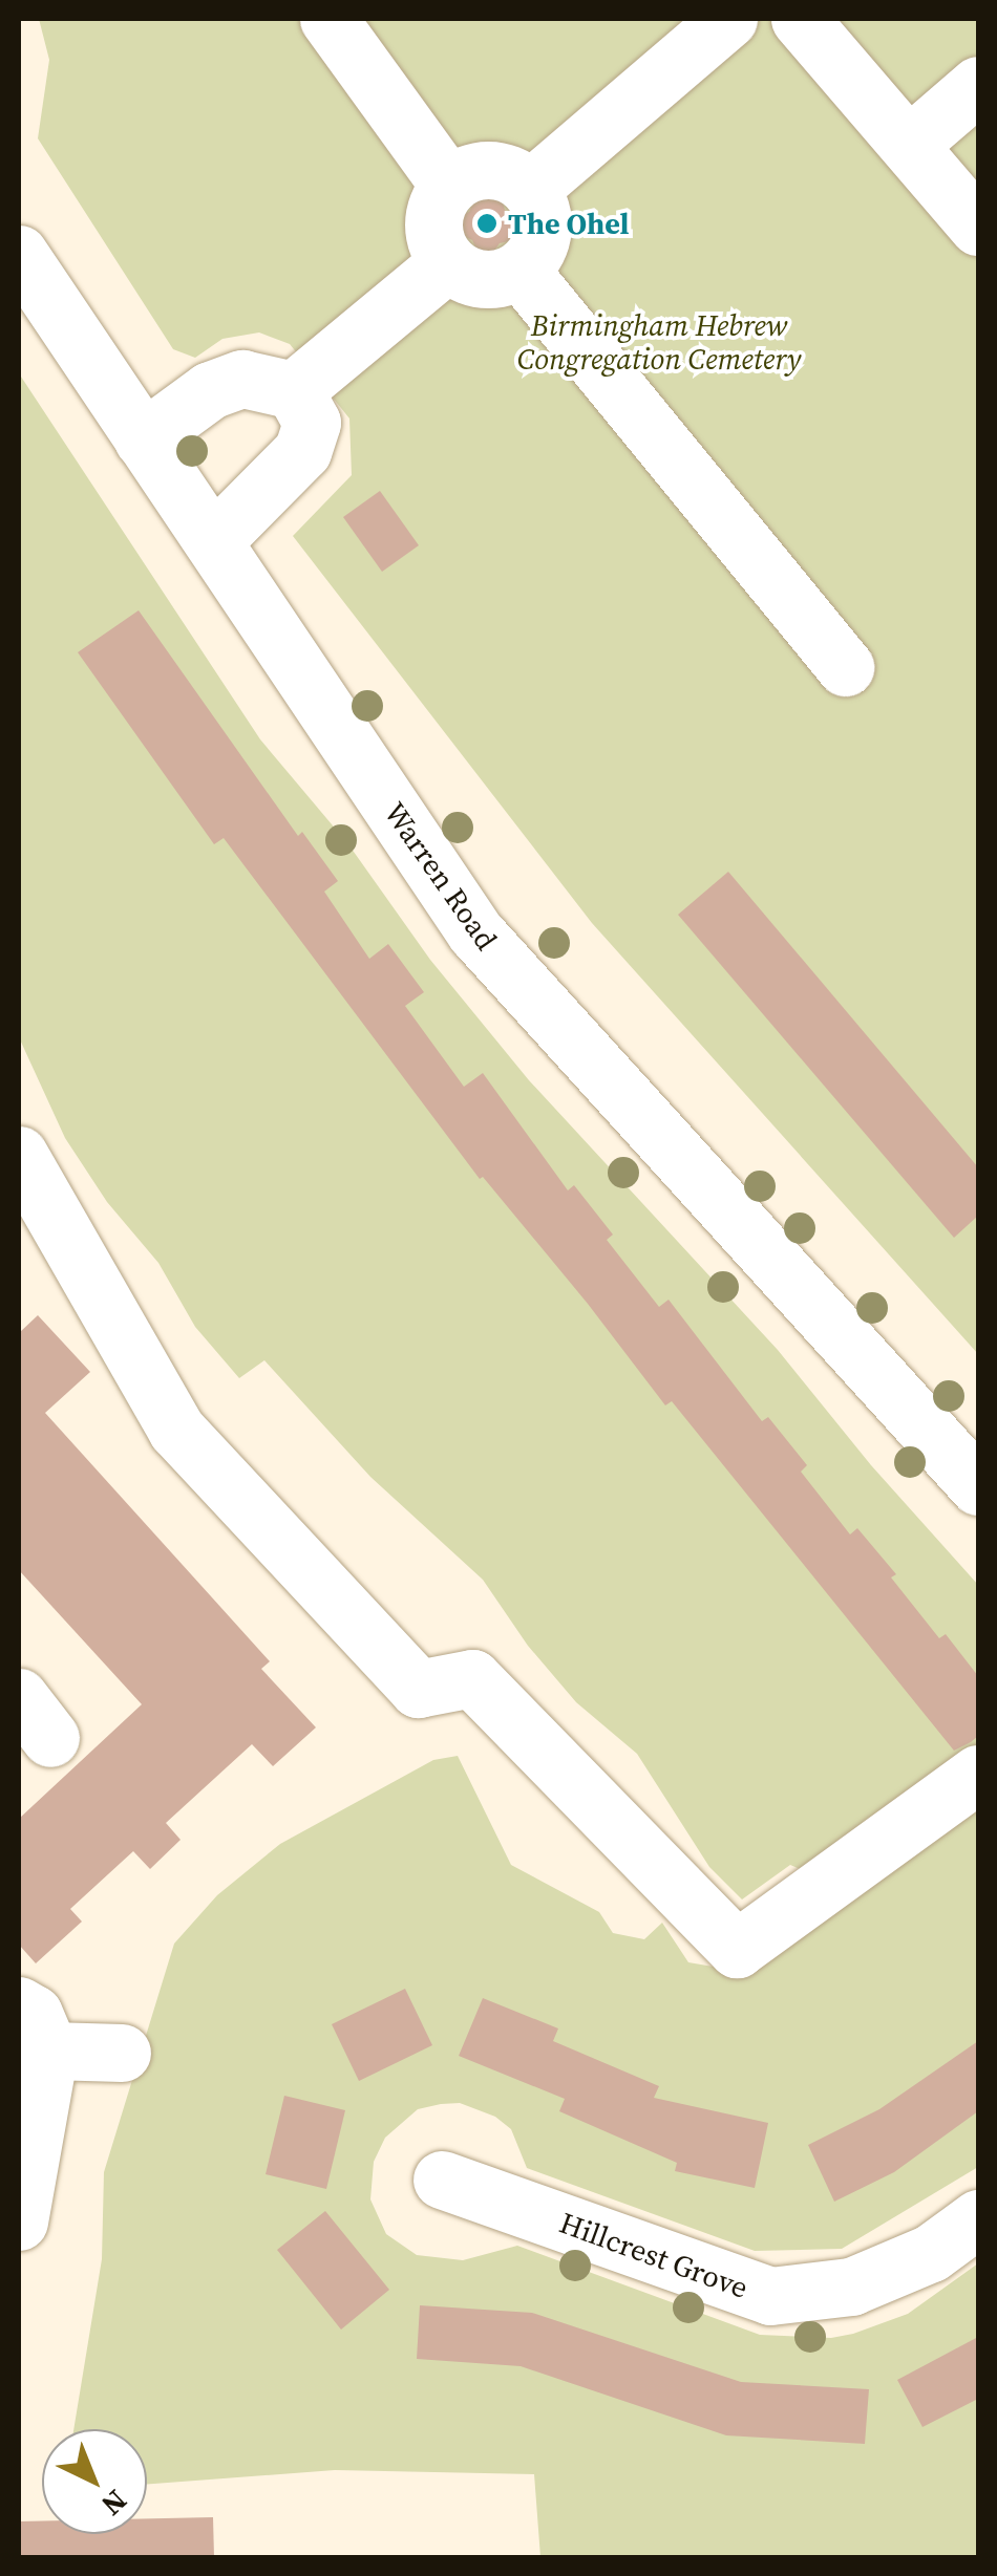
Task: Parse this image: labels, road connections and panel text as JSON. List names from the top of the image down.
{
  "streets": {
    "street": ["Warren Road", "Hillcrest Grove"]
  },
  "parks": ["Birmingham Hebrew Congregation Cemetery"],
  "places": ["The Ohel"],
  "north": "bottom right"
}
